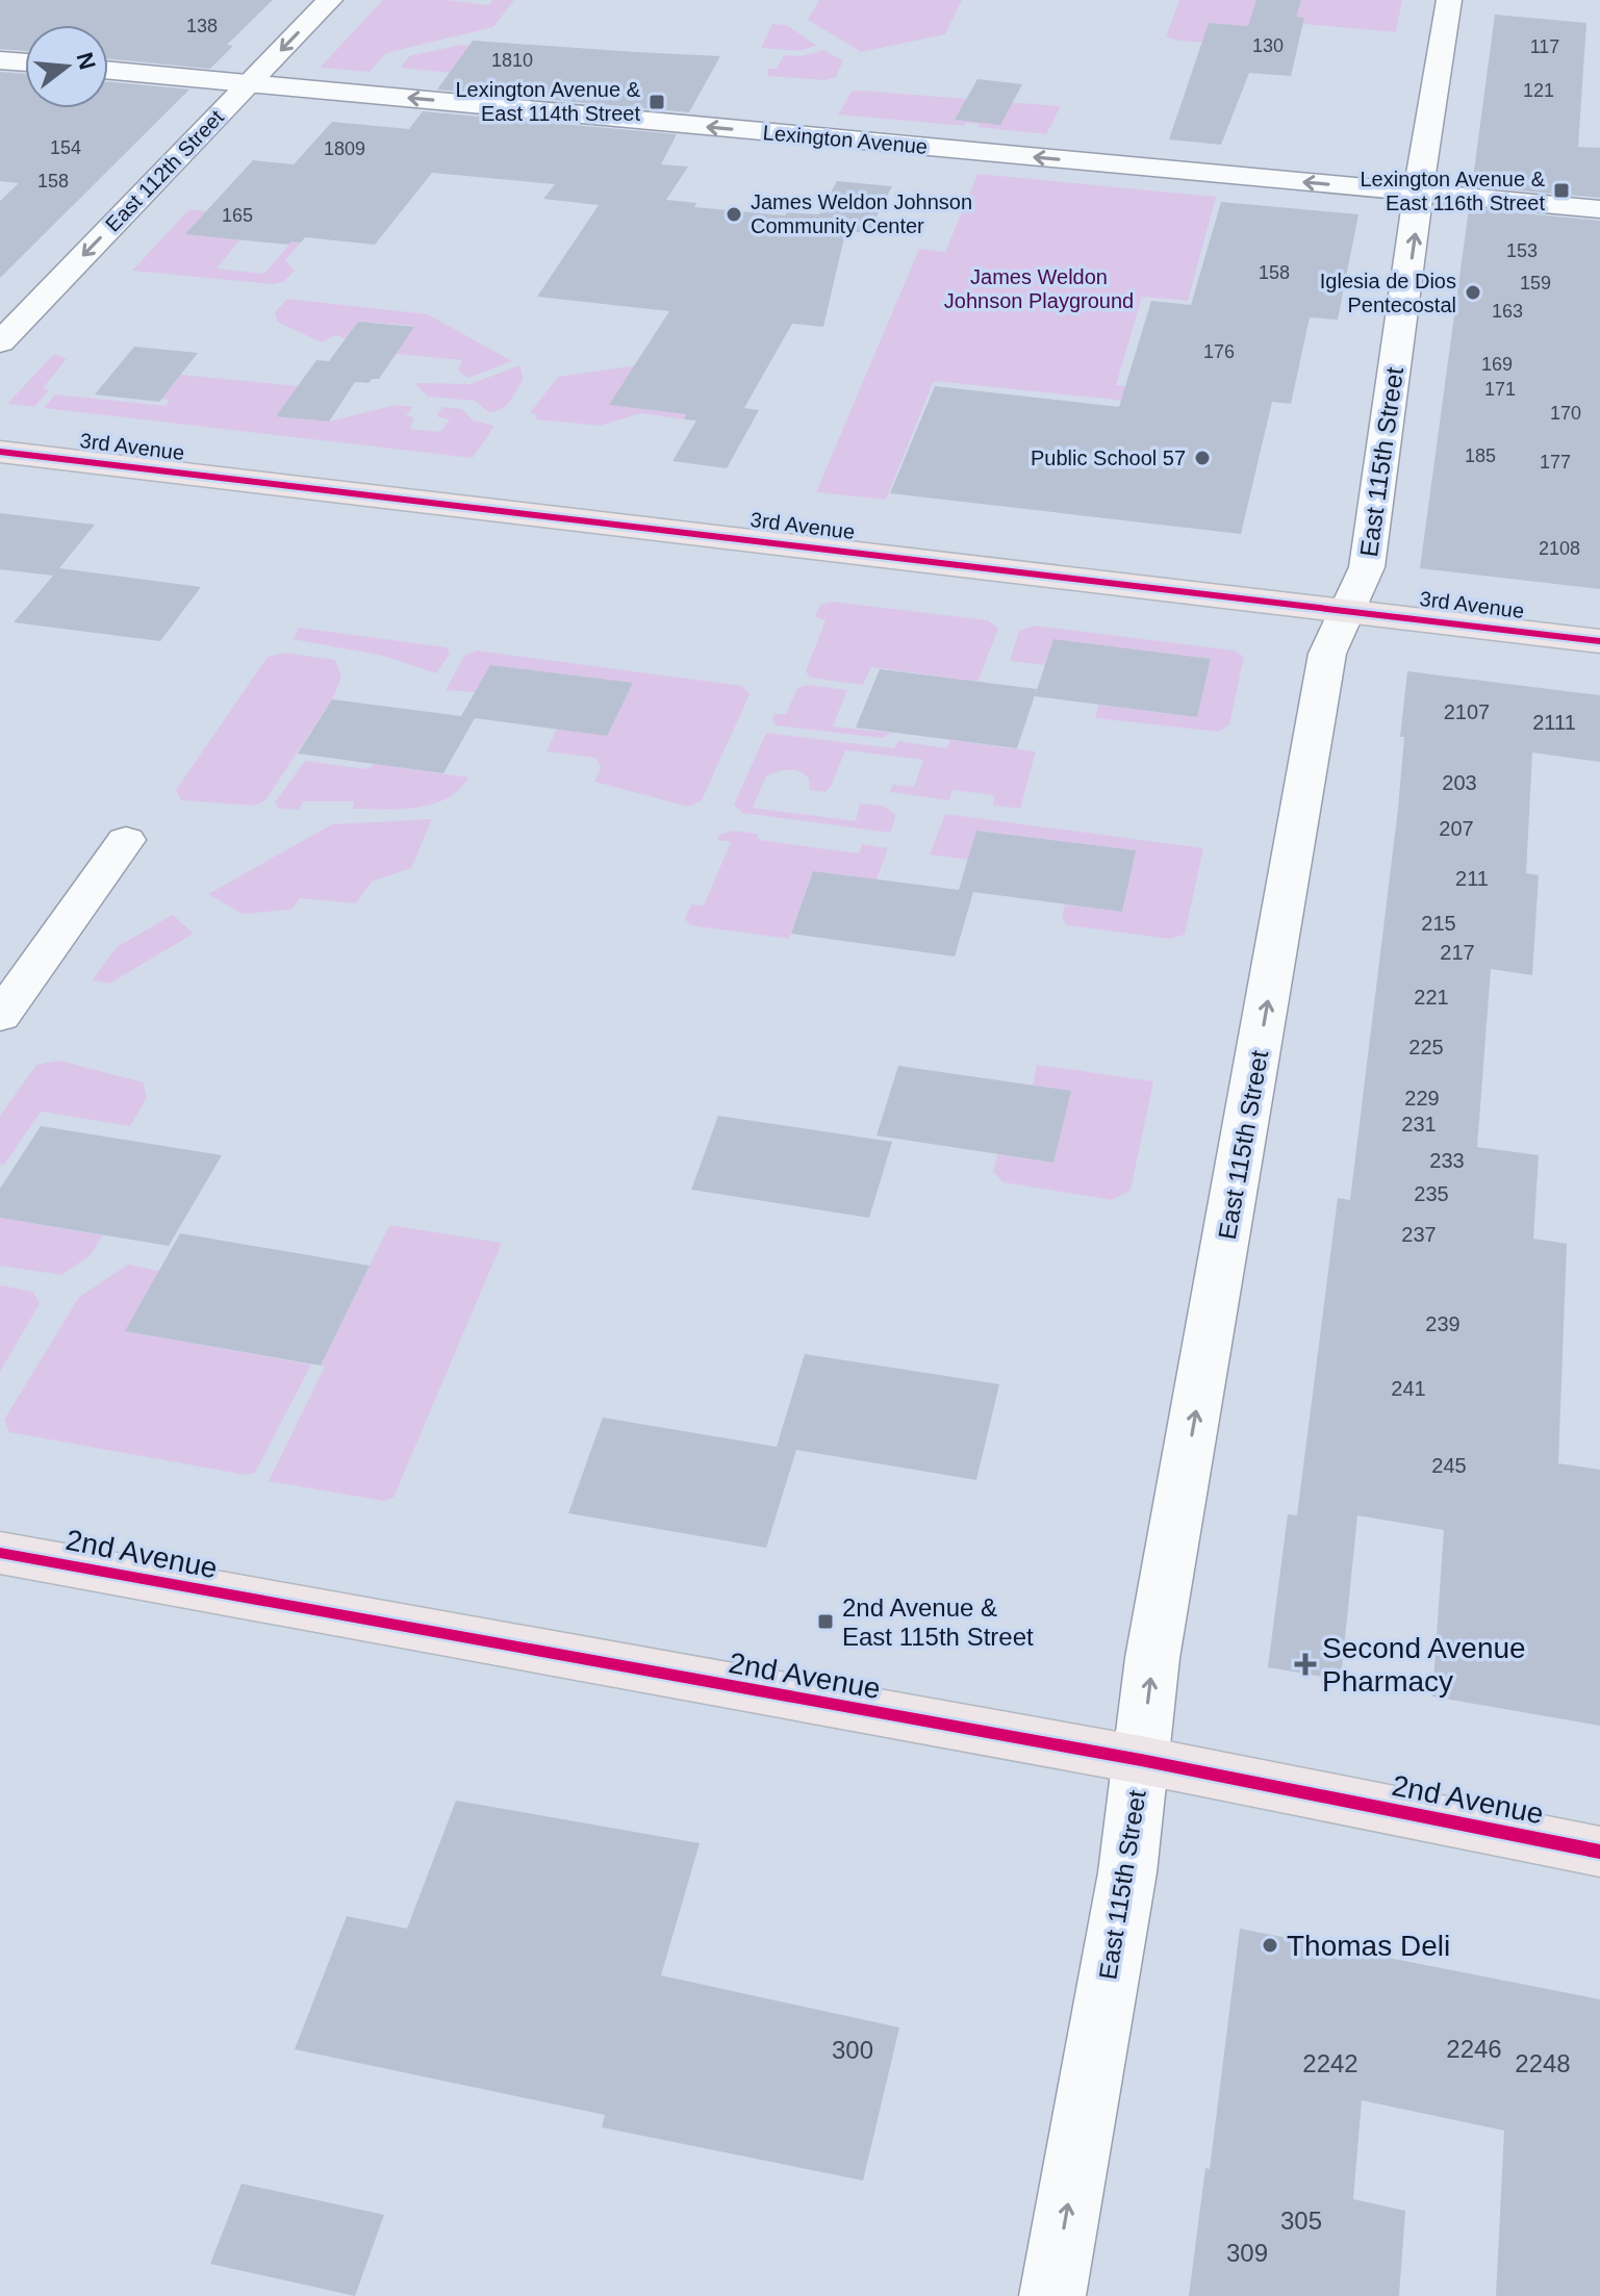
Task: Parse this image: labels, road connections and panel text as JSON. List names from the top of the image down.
{
  "streets": {
    "main road": ["3rd Avenue", "2nd Avenue"],
    "street": ["Lexington Avenue", "East 112th Street", "East 115th Street"]
  },
  "crossings": [
    ["Lexington Avenue", "East 112th Street"],
    ["Lexington Avenue", "East 115th Street"],
    ["3rd Avenue", "East 115th Street"],
    ["East 115th Street", "2nd Avenue"]
  ],
  "one_way": ["Lexington Avenue", "East 112th Street", "East 115th Street"],
  "parks": ["James Weldon Johnson Playground"],
  "places": {
    "transit": ["Lexington Avenue & East 114th Street", "Lexington Avenue & East 116th Street", "2nd Avenue & East 115th Street"],
    "other": [
      "James Weldon Johnson Community Center",
      "Iglesia de Dios Pentecostal",
      "Public School 57",
      "Thomas Deli"
    ],
    "health": ["Second Avenue Pharmacy"]
  },
  "house_numbers": [
    "138",
    "130",
    "117",
    "1810",
    "121",
    "154",
    "1809",
    "158",
    "165",
    "153",
    "158",
    "159",
    "163",
    "176",
    "169",
    "171",
    "170",
    "185",
    "177",
    "2108",
    "2107",
    "2111",
    "203",
    "207",
    "211",
    "215",
    "217",
    "221",
    "225",
    "229",
    "231",
    "233",
    "235",
    "237",
    "239",
    "241",
    "245",
    "2246",
    "300",
    "2242",
    "2248",
    "305",
    "309"
  ],
  "north": "right"
}
